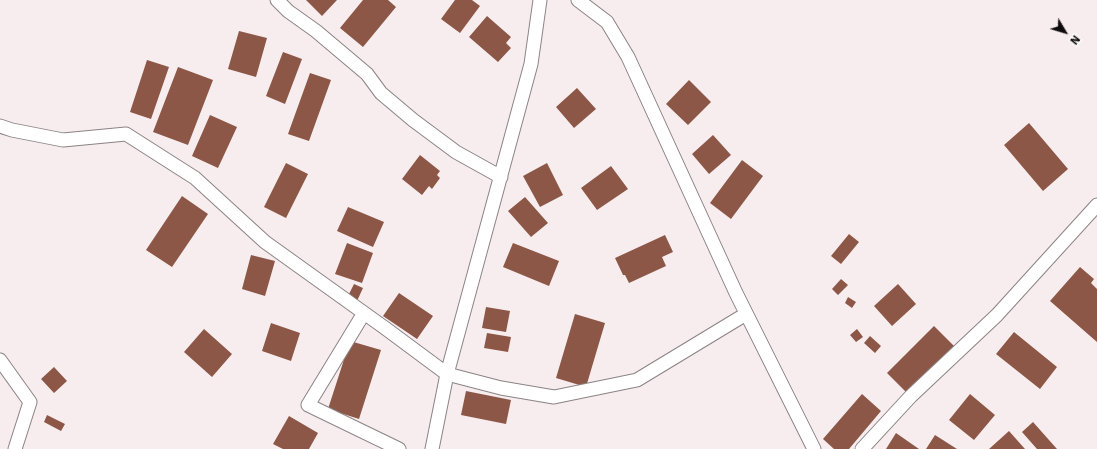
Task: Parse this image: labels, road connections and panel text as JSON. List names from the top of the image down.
{
  "north": "bottom right"
}
